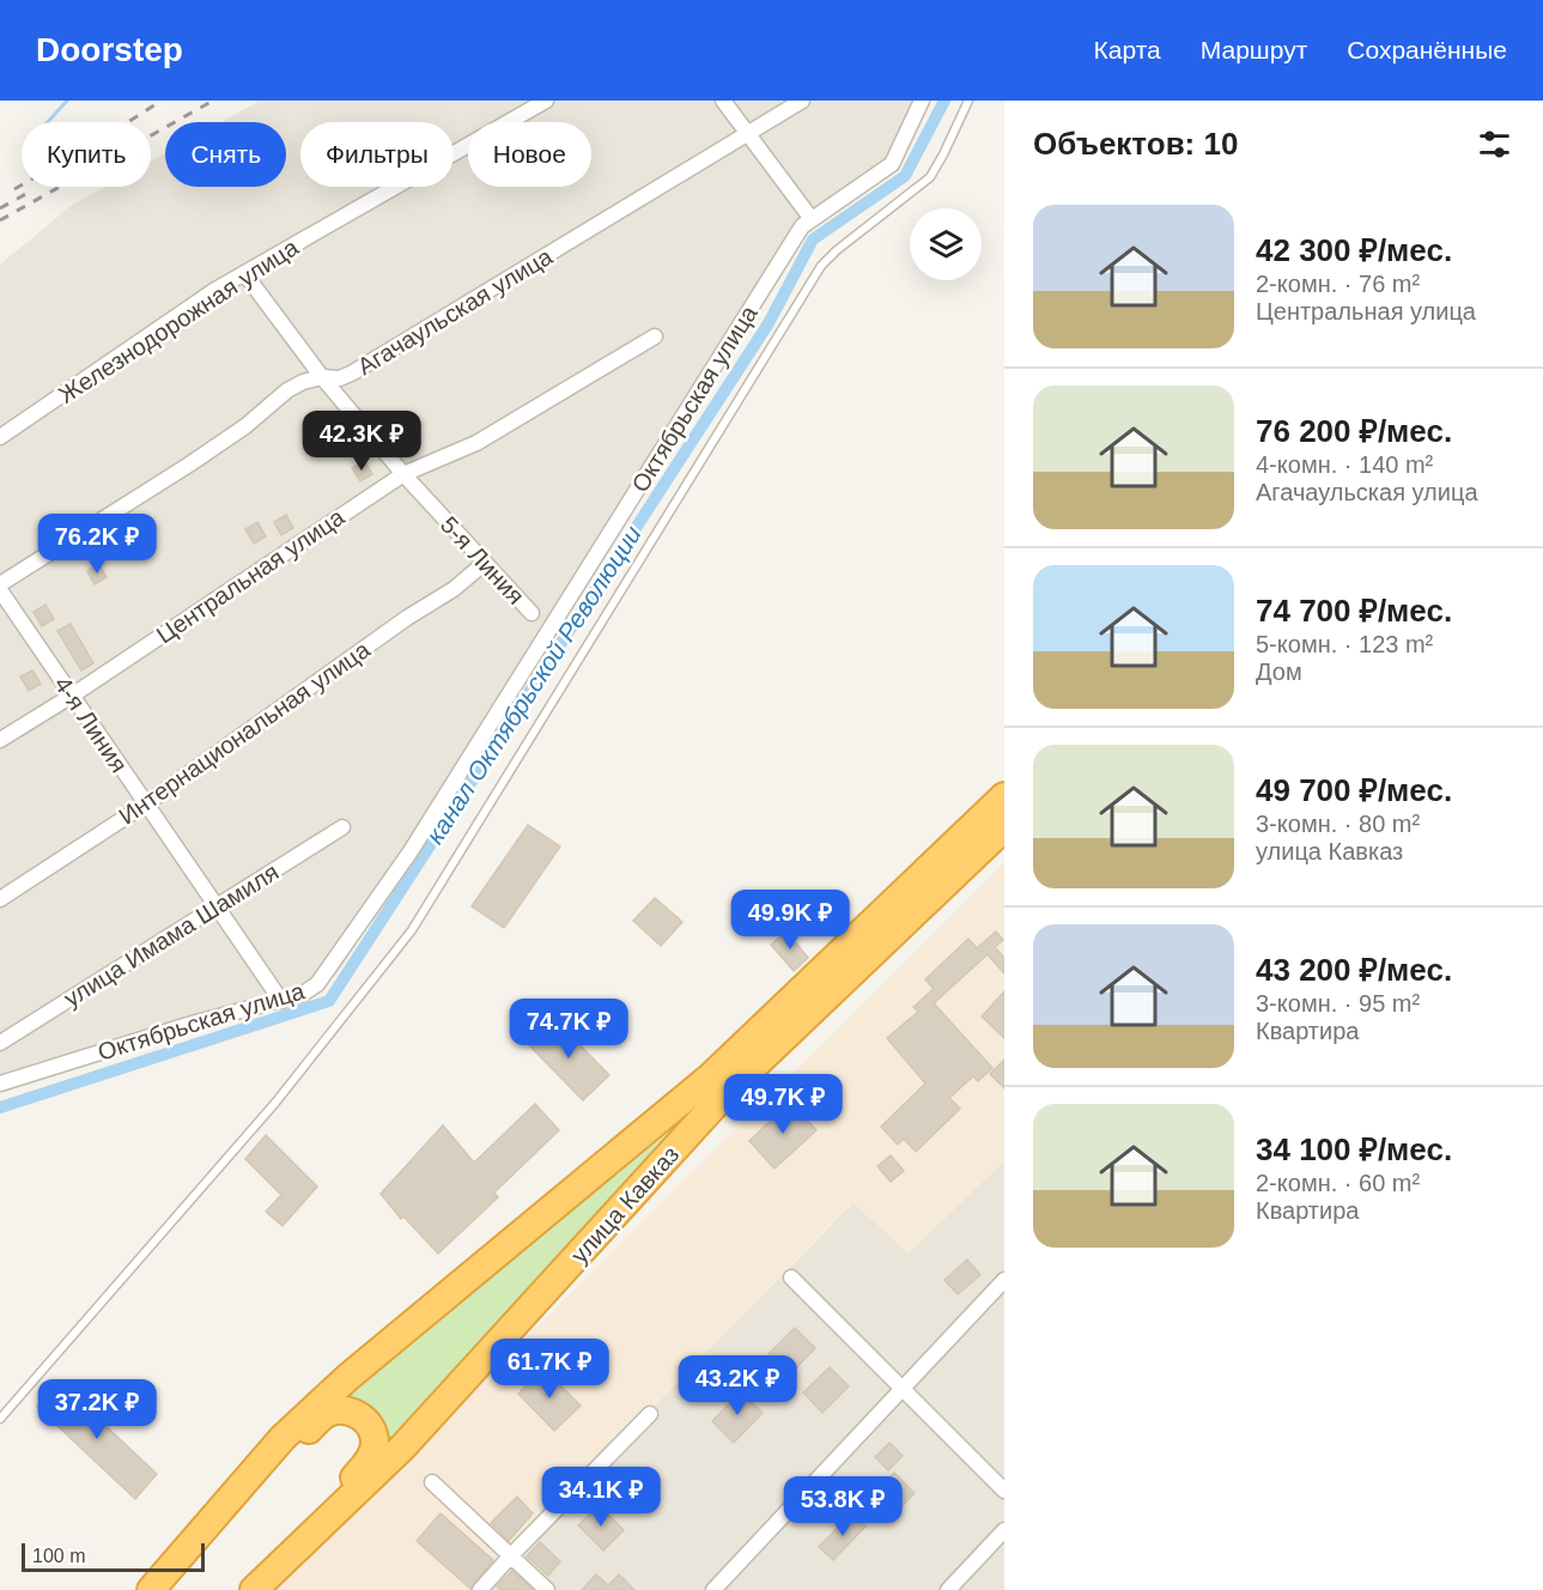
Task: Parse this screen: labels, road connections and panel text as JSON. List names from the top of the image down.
{
  "streets": {
    "highway": ["улица Кавказ"],
    "street": [
      "Агачаульская улица",
      "Железнодорожная улица",
      "Октябрьская улица",
      "5-я Линия",
      "Центральная улица",
      "4-я Линия",
      "Интернациональная улица",
      "улица Имама Шамиля"
    ]
  },
  "crossings": [
    ["Агачаульская улица", "5-я Линия"],
    ["Железнодорожная улица", "5-я Линия"],
    ["Октябрьская улица", "4-я Линия"],
    ["5-я Линия", "Центральная улица"],
    ["5-я Линия", "Интернациональная улица"],
    ["Центральная улица", "4-я Линия"],
    ["4-я Линия", "Интернациональная улица"],
    ["4-я Линия", "улица Имама Шамиля"]
  ],
  "water": ["канал Октябрьской Революции"],
  "scale_bar": "100 m",
  "page": {
    "header": "Doorstep",
    "nav": ["Карта", "Маршрут", "Сохранённые"],
    "heading": "Объектов: 10",
    "chip": [
      "Купить",
      "Снять",
      "Фильтры",
      "Новое"
    ],
    "list": [
      {
        "name": "42 300 ₽/мес.",
        "note": "2-комн. · 76 m² · Центральная улица"
      },
      {
        "name": "76 200 ₽/мес.",
        "note": "4-комн. · 140 m² · Агачаульская улица"
      },
      {
        "name": "74 700 ₽/мес.",
        "note": "5-комн. · 123 m² · Дом"
      },
      {
        "name": "49 700 ₽/мес.",
        "note": "3-комн. · 80 m² · улица Кавказ"
      },
      {
        "name": "43 200 ₽/мес.",
        "note": "3-комн. · 95 m² · Квартира"
      },
      {
        "name": "34 100 ₽/мес.",
        "note": "2-комн. · 60 m² · Квартира"
      }
    ],
    "price": [
      "42.3K ₽",
      "76.2K ₽",
      "49.9K ₽",
      "74.7K ₽",
      "49.7K ₽",
      "61.7K ₽",
      "43.2K ₽",
      "37.2K ₽",
      "34.1K ₽",
      "53.8K ₽"
    ],
    "scale": "100 m"
  }
}
